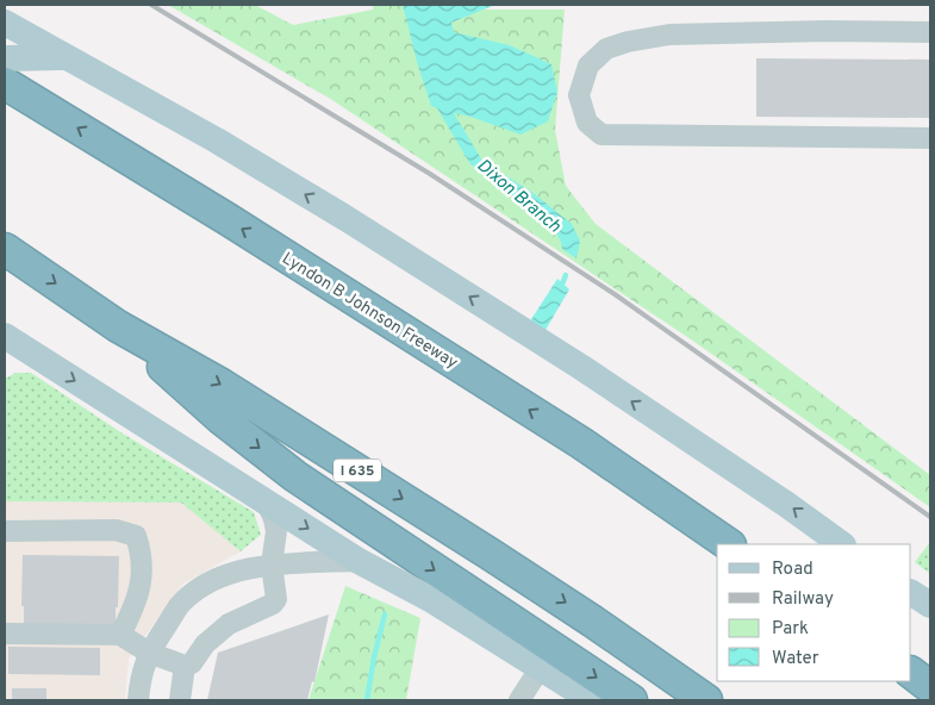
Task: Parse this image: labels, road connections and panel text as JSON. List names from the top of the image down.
{
  "streets": {
    "highway": ["Lyndon B Johnson Freeway", "I 635"]
  },
  "water": ["Dixon Branch"],
  "legend": [
    "Road",
    "Railway",
    "Park",
    "Water"
  ]
}
